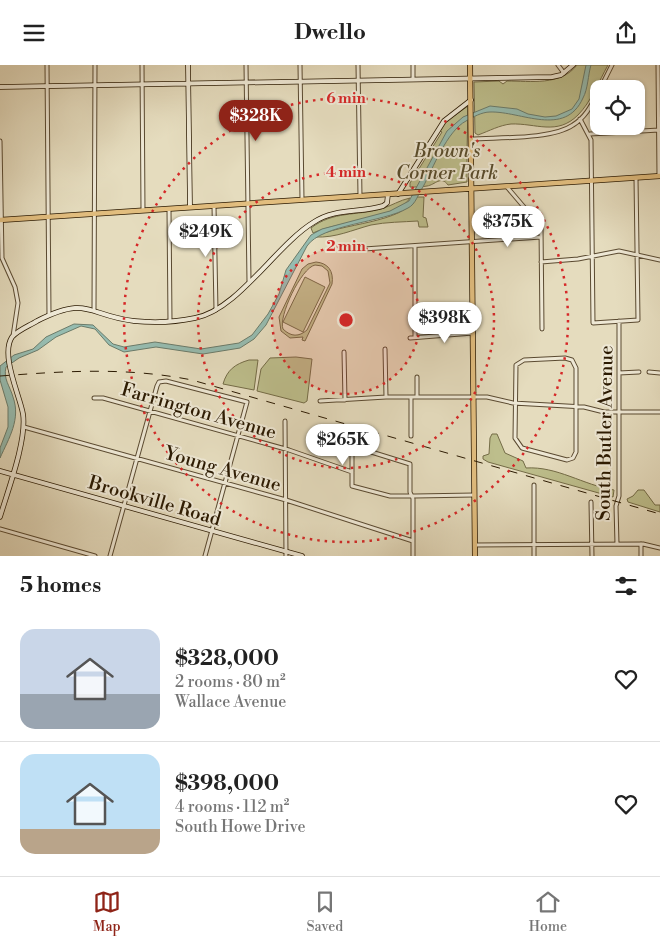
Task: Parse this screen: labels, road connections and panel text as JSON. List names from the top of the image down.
{
  "streets": {
    "street": [
      "Farrington Avenue",
      "South Butler Avenue",
      "Young Avenue",
      "Brookville Road"
    ]
  },
  "parks": ["Brown's Corner Park"],
  "page": {
    "header": "Dwello",
    "price": [
      "$328K",
      "$375K",
      "$249K",
      "$398K",
      "$265K"
    ],
    "heading": "5 homes",
    "list": [
      {
        "name": "$328,000",
        "note": "2 rooms · 80 m² · Wallace Avenue"
      },
      {
        "name": "$398,000",
        "note": "4 rooms · 112 m² · South Howe Drive"
      }
    ],
    "tabs": ["Map", "Saved", "Home"]
  },
  "rings": ["6 min", "4 min", "2 min"]
}
